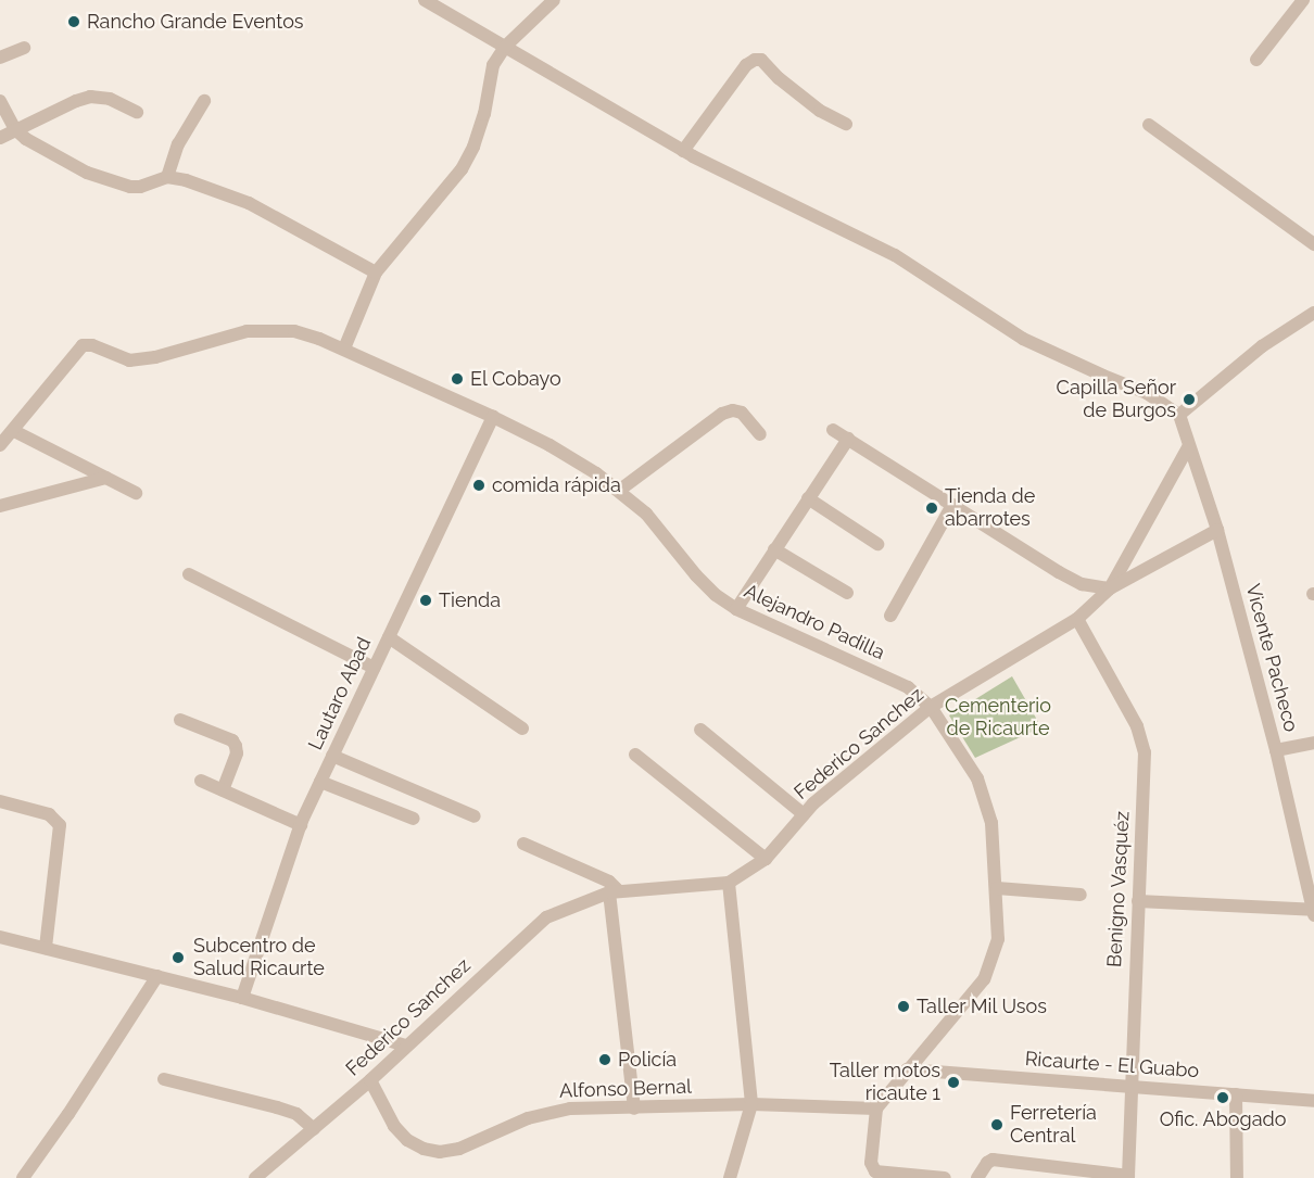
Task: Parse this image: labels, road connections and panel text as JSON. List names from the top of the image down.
{
  "streets": {
    "street": [
      "Alejandro Padilla",
      "Vicente Pacheco",
      "Lautaro Abad",
      "Federico Sanchez",
      "Benigno Vasquéz",
      "Ricaurte - El Guabo",
      "Alfonso Bernal"
    ]
  },
  "crossings": [
    ["Alejandro Padilla", "Lautaro Abad"],
    ["Alejandro Padilla", "Federico Sanchez"],
    ["Alejandro Padilla", "Ricaurte - El Guabo"],
    ["Vicente Pacheco", "Federico Sanchez"],
    ["Federico Sanchez", "Benigno Vasquéz"],
    ["Federico Sanchez", "Alfonso Bernal"],
    ["Benigno Vasquéz", "Ricaurte - El Guabo"]
  ],
  "parks": ["Cementerio de Ricaurte"],
  "places": [
    "Rancho Grande Eventos",
    "El Cobayo",
    "Capilla Señor de Burgos",
    "comida rápida",
    "Tienda de abarrotes",
    "Tienda",
    "Subcentro de Salud Ricaurte",
    "Taller Mil Usos",
    "Policía",
    "Taller motos ricaute 1",
    "Ofic. Abogado",
    "Ferretería Central"
  ]
}
